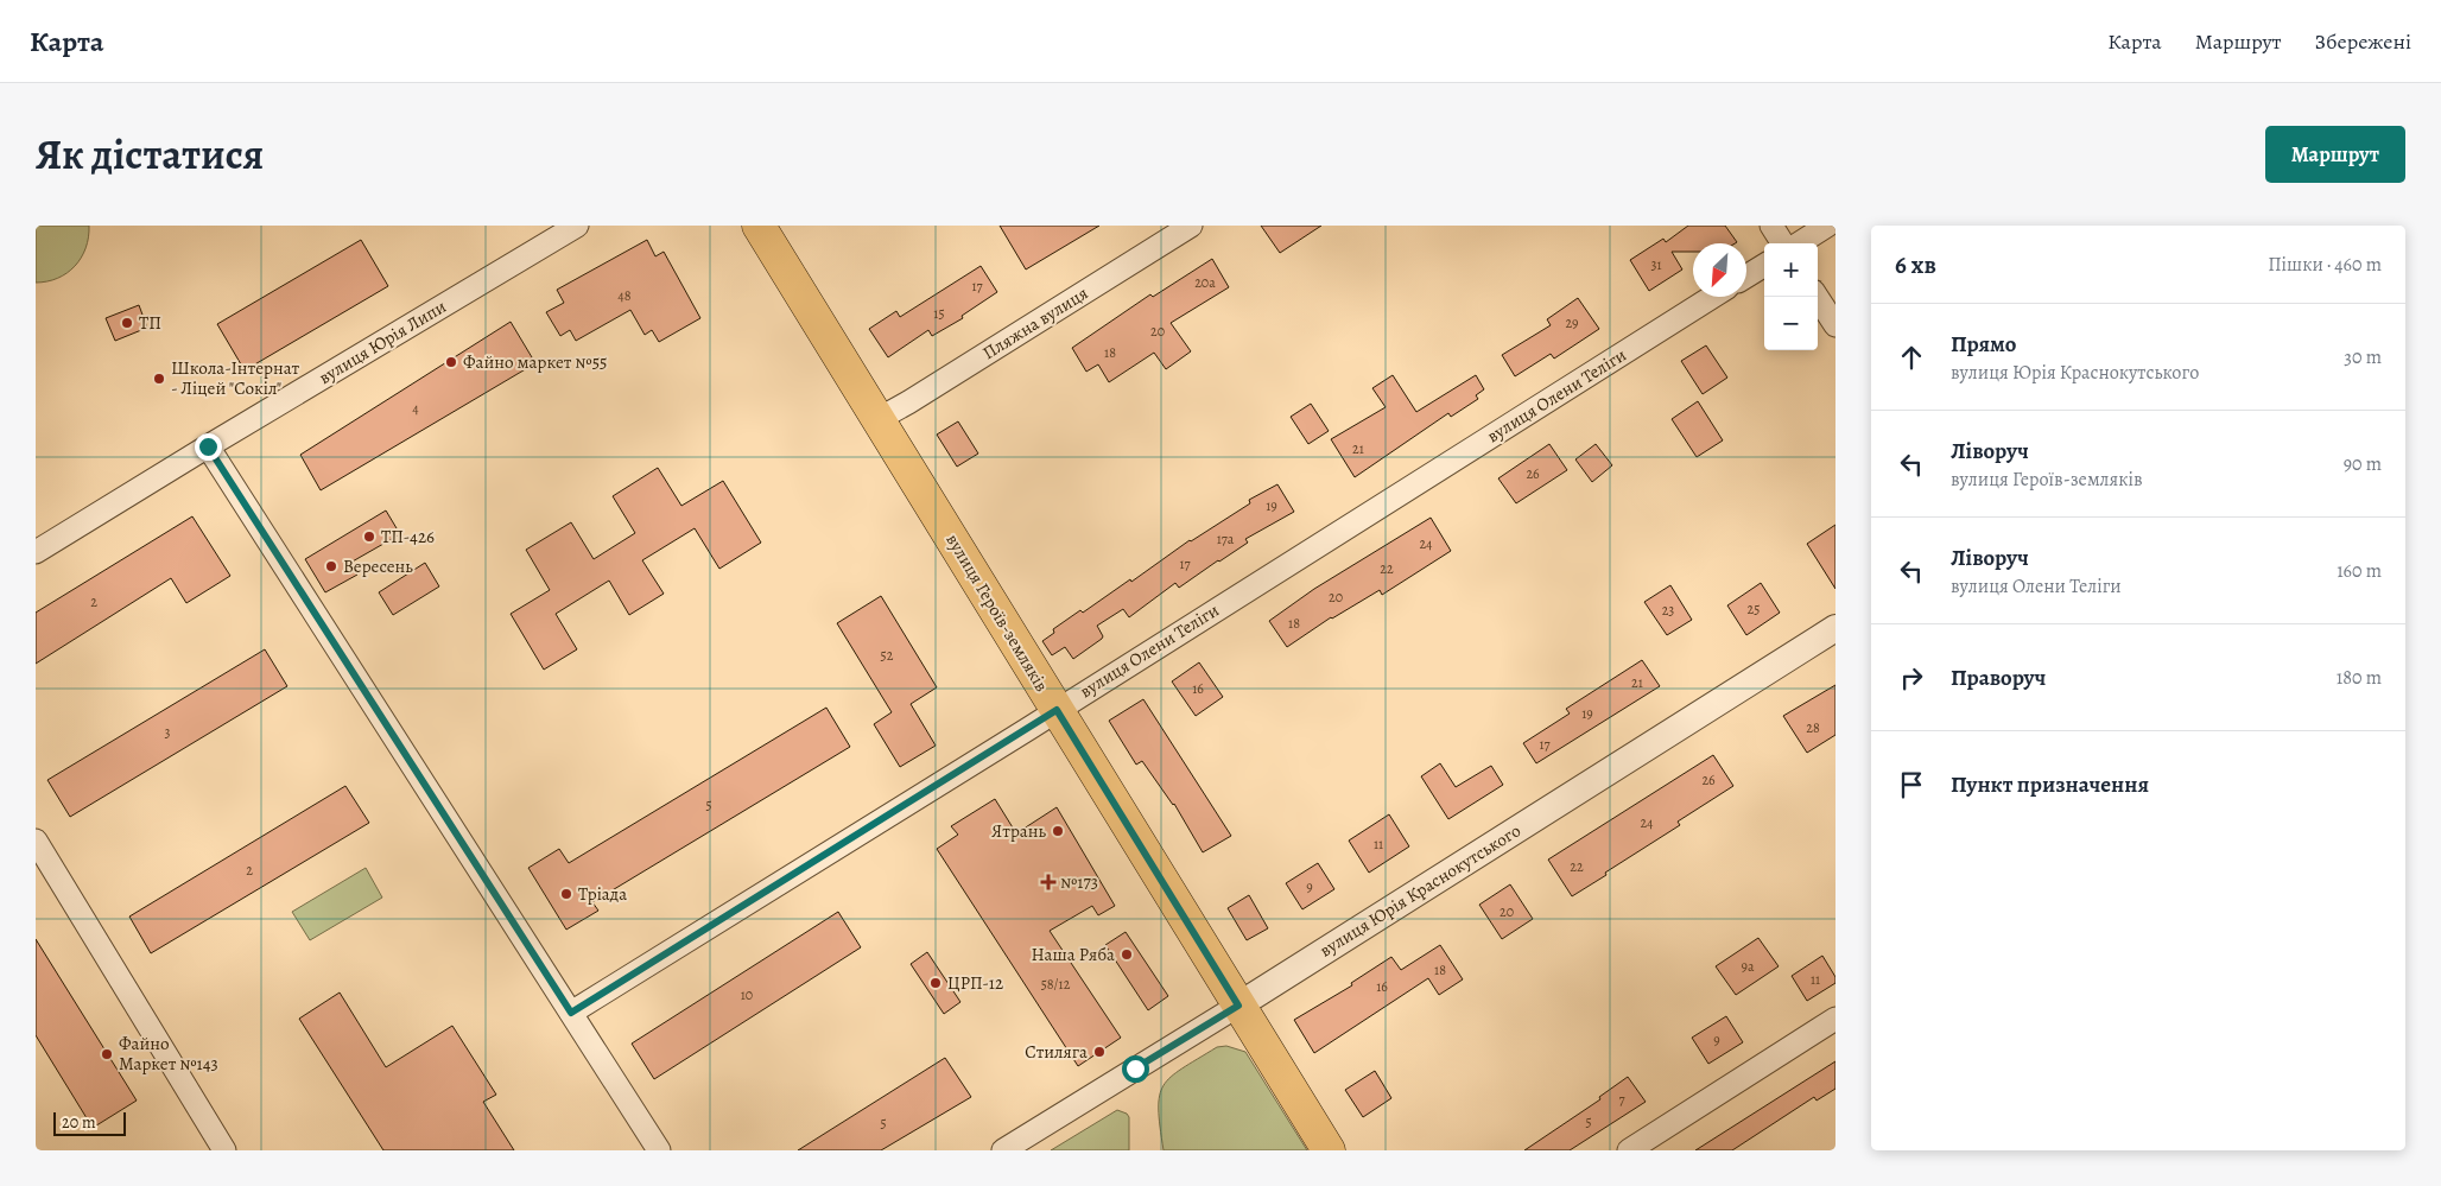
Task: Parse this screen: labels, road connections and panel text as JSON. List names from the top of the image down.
{
  "streets": {
    "main road": ["вулиця Героїв-земляків"],
    "street": [
      "Пляжна вулиця",
      "вулиця Юрія Липи",
      "вулиця Олени Теліги",
      "вулиця Юрія Краснокутського"
    ]
  },
  "crossings": [
    ["Пляжна вулиця", "вулиця Героїв-земляків"],
    ["вулиця Олени Теліги", "вулиця Героїв-земляків"],
    ["вулиця Героїв-земляків", "вулиця Юрія Краснокутського"]
  ],
  "places": {
    "other": [
      "ТП",
      "Файно маркет №55",
      "Школа-Інтернат - Ліцей \"Сокіл\"",
      "ТП-426",
      "Вересень",
      "Ятрань",
      "Тріада",
      "Наша Ряба",
      "ЦРП-12",
      "Стиляга",
      "Файно Маркет №143"
    ],
    "health": ["№173"]
  },
  "house_numbers": [
    "31",
    "20а",
    "17",
    "48",
    "15",
    "29",
    "20",
    "18",
    "4",
    "21",
    "26",
    "19",
    "17а",
    "24",
    "17",
    "22",
    "20",
    "2",
    "25",
    "23",
    "18",
    "52",
    "21",
    "16",
    "19",
    "28",
    "3",
    "17",
    "26",
    "5",
    "24",
    "11",
    "22",
    "2",
    "9",
    "20",
    "9а",
    "18",
    "11",
    "58/12",
    "16",
    "10",
    "9",
    "7",
    "5",
    "5"
  ],
  "scale_bar": "20 m",
  "north": "bottom left",
  "page": {
    "header": "Карта",
    "nav": ["Карта", "Маршрут", "Збережені"],
    "title": "Як дістатися",
    "buttons": "Маршрут",
    "heading": ["6 хв", "Пішки · 460 m"],
    "map_buttons": ["+", "−"],
    "list": [
      ["Прямо", "вулиця Юрія Краснокутського", "30 m"],
      ["Ліворуч", "вулиця Героїв-земляків", "90 m"],
      ["Ліворуч", "вулиця Олени Теліги", "160 m"],
      ["Праворуч", "180 m"],
      "Пункт призначення"
    ],
    "scale": "20 m"
  }
}
